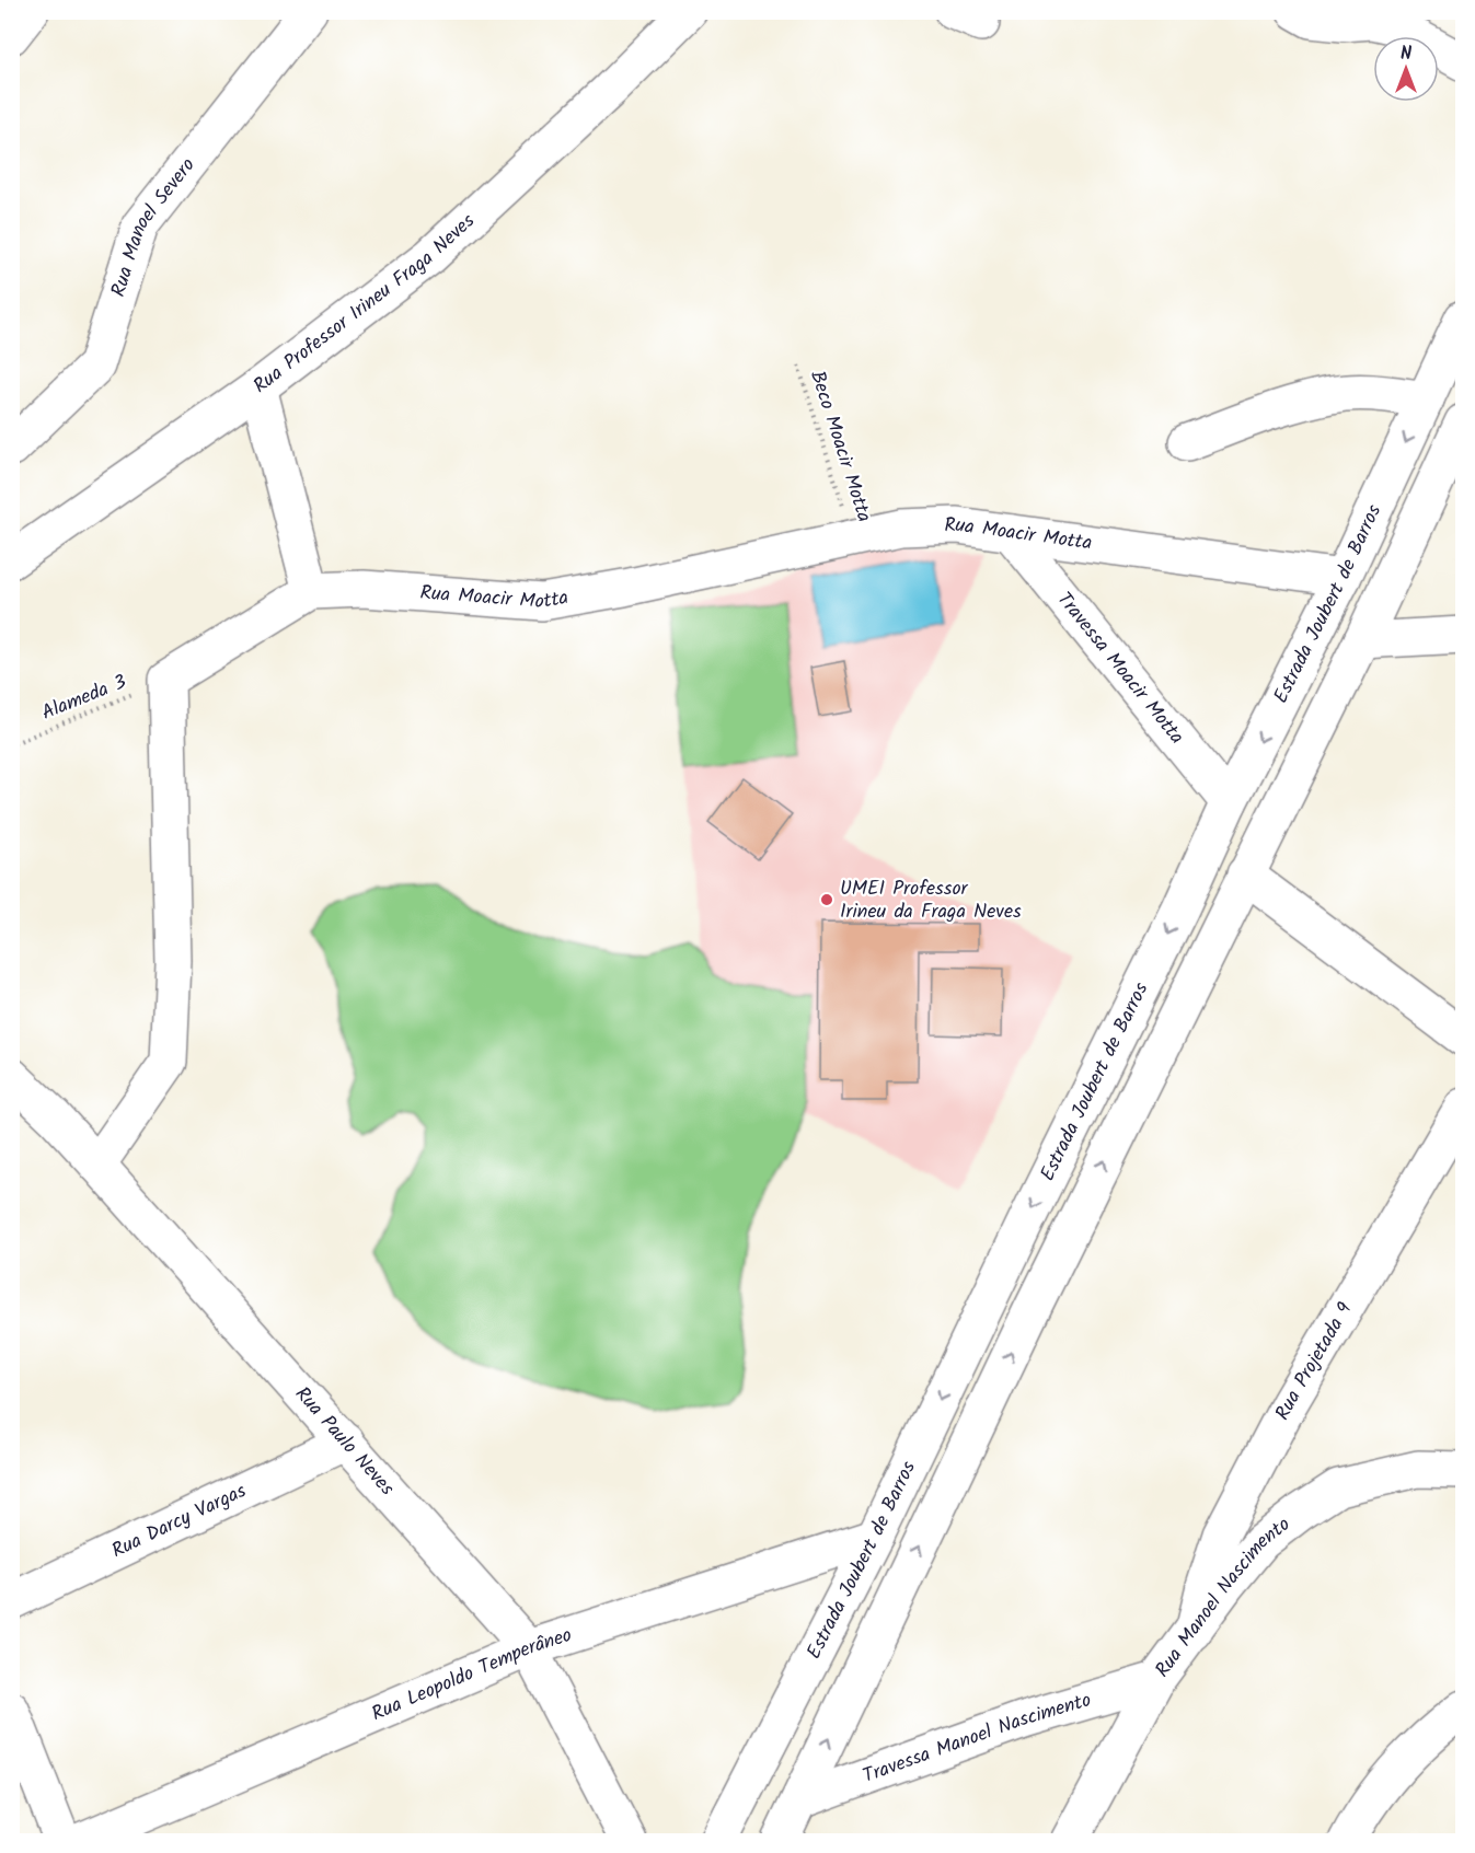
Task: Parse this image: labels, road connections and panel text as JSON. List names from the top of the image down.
{
  "streets": {
    "street": [
      "Rua Manoel Severo",
      "Rua Professor Irineu Fraga Neves",
      "Rua Moacir Motta",
      "Estrada Joubert de Barros",
      "Travessa Moacir Motta",
      "Rua Projetada 9",
      "Rua Paulo Neves",
      "Rua Darcy Vargas",
      "Rua Manoel Nascimento",
      "Rua Leopoldo Temperâneo",
      "Travessa Manoel Nascimento"
    ],
    "path": ["Beco Moacir Motta", "Alameda 3"]
  },
  "crossings": [
    ["Beco Moacir Motta", "Rua Moacir Motta"],
    ["Rua Moacir Motta", "Estrada Joubert de Barros"],
    ["Rua Moacir Motta", "Travessa Moacir Motta"],
    ["Rua Moacir Motta", "Alameda 3"],
    ["Estrada Joubert de Barros", "Travessa Moacir Motta"],
    ["Estrada Joubert de Barros", "Rua Leopoldo Temperâneo"],
    ["Rua Projetada 9", "Rua Manoel Nascimento"],
    ["Rua Paulo Neves", "Rua Darcy Vargas"],
    ["Rua Paulo Neves", "Rua Leopoldo Temperâneo"],
    ["Rua Manoel Nascimento", "Travessa Manoel Nascimento"]
  ],
  "places": ["UMEI Professor Irineu da Fraga Neves"],
  "north": "top"
}
